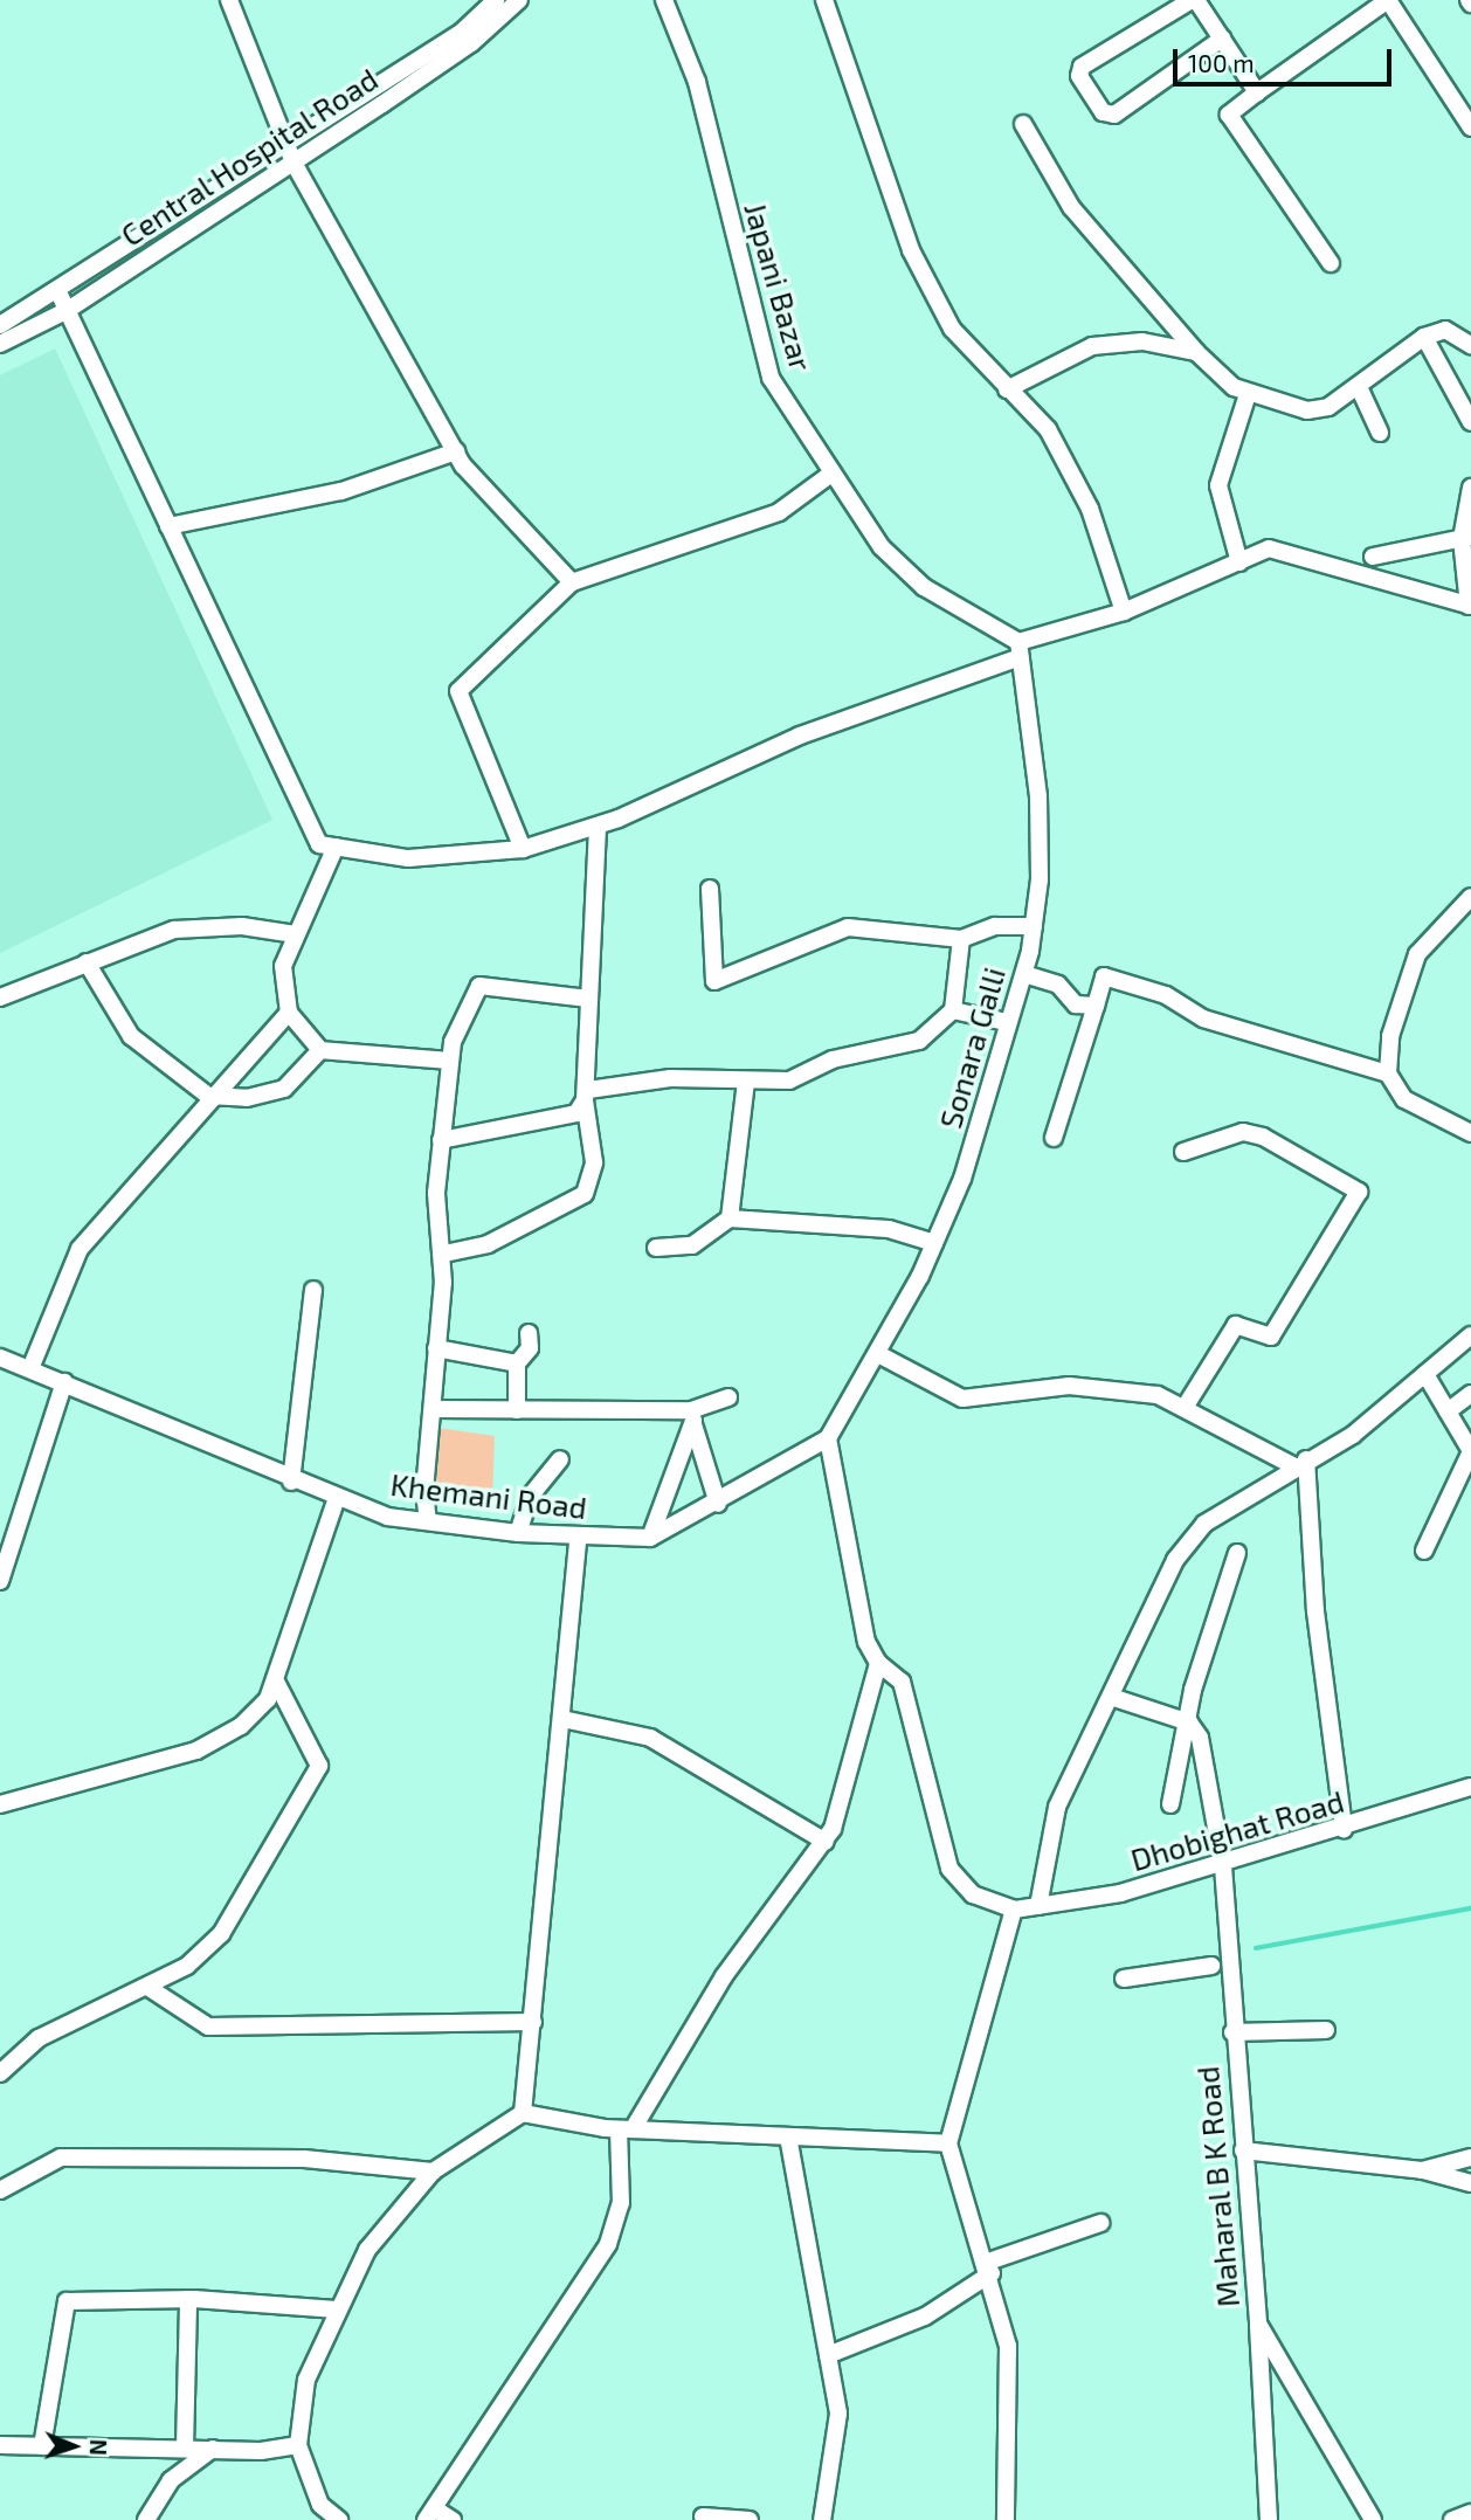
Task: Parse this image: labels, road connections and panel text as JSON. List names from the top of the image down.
{
  "streets": {
    "street": [
      "Central Hospital Road",
      "Japani Bazar",
      "Sonara Galli",
      "Khemani Road",
      "Dhobighat Road",
      "Maharal B K Road"
    ]
  },
  "crossings": [
    ["Japani Bazar", "Sonara Galli"],
    ["Sonara Galli", "Khemani Road"],
    ["Dhobighat Road", "Maharal B K Road"]
  ],
  "scale_bar": "100 m",
  "north": "right"
}
